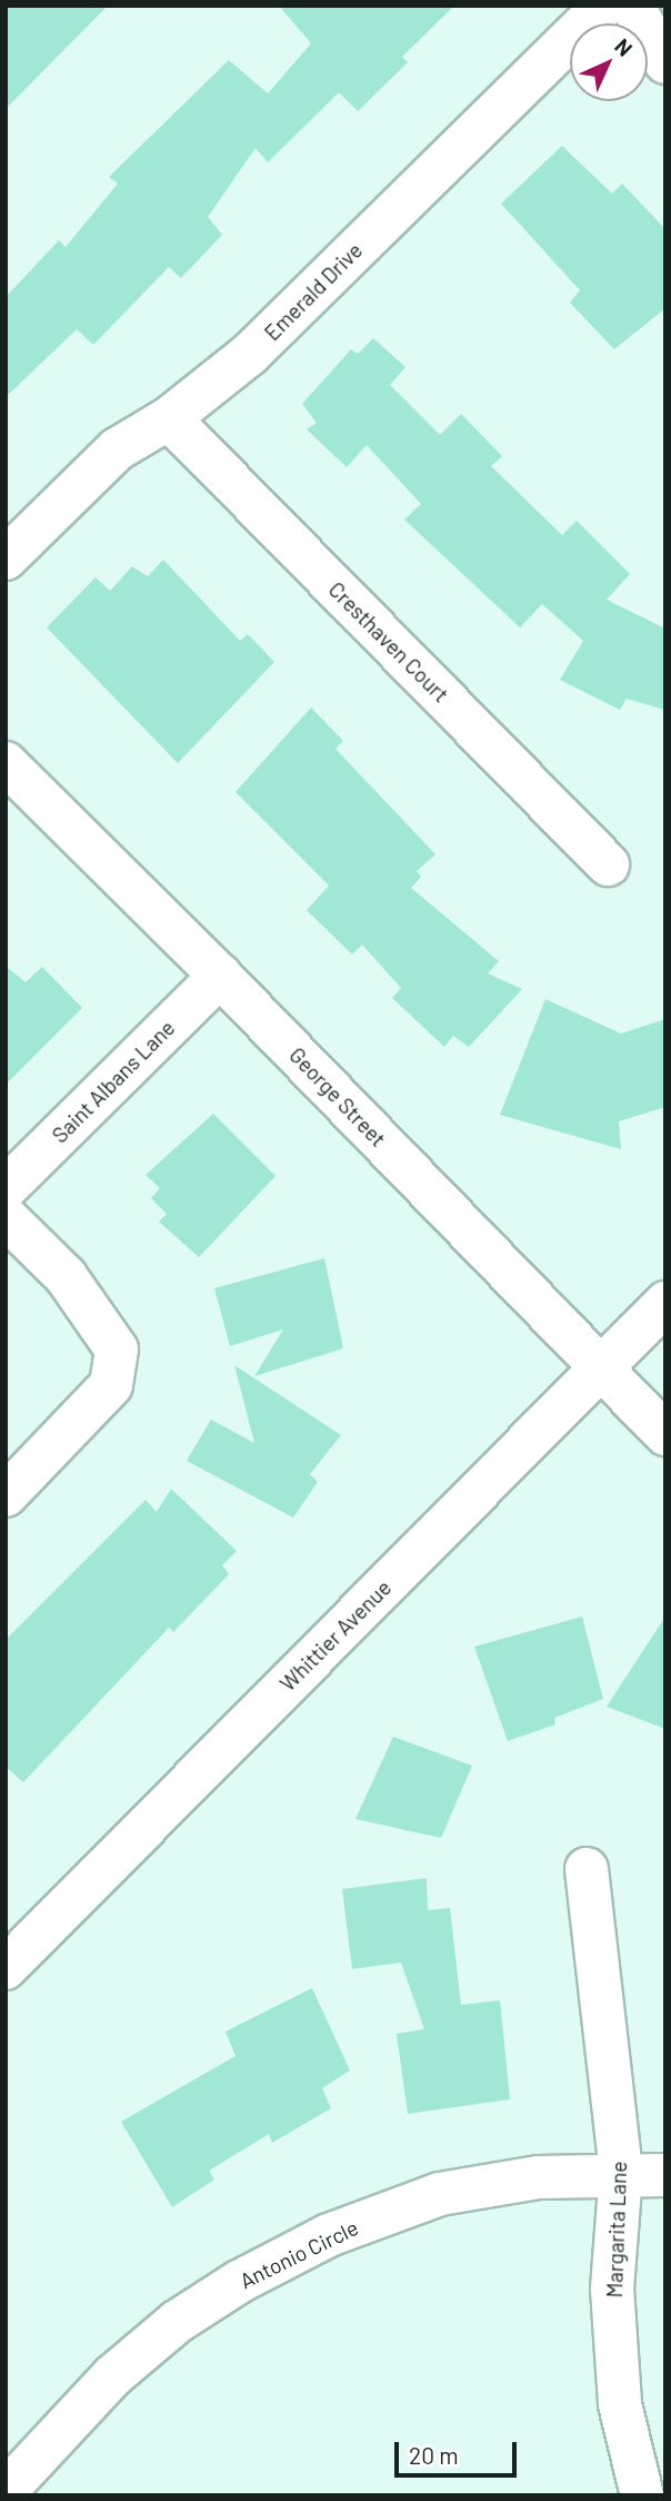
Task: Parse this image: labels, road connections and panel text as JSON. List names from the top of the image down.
{
  "streets": {
    "street": [
      "Emerald Drive",
      "Cresthaven Court",
      "Saint Albans Lane",
      "George Street",
      "Whittier Avenue",
      "Margarita Lane",
      "Antonio Circle"
    ]
  },
  "crossings": [
    ["Emerald Drive", "Cresthaven Court"],
    ["Saint Albans Lane", "George Street"],
    ["George Street", "Whittier Avenue"],
    ["Margarita Lane", "Antonio Circle"]
  ],
  "scale_bar": "20 m",
  "north": "top right"
}
